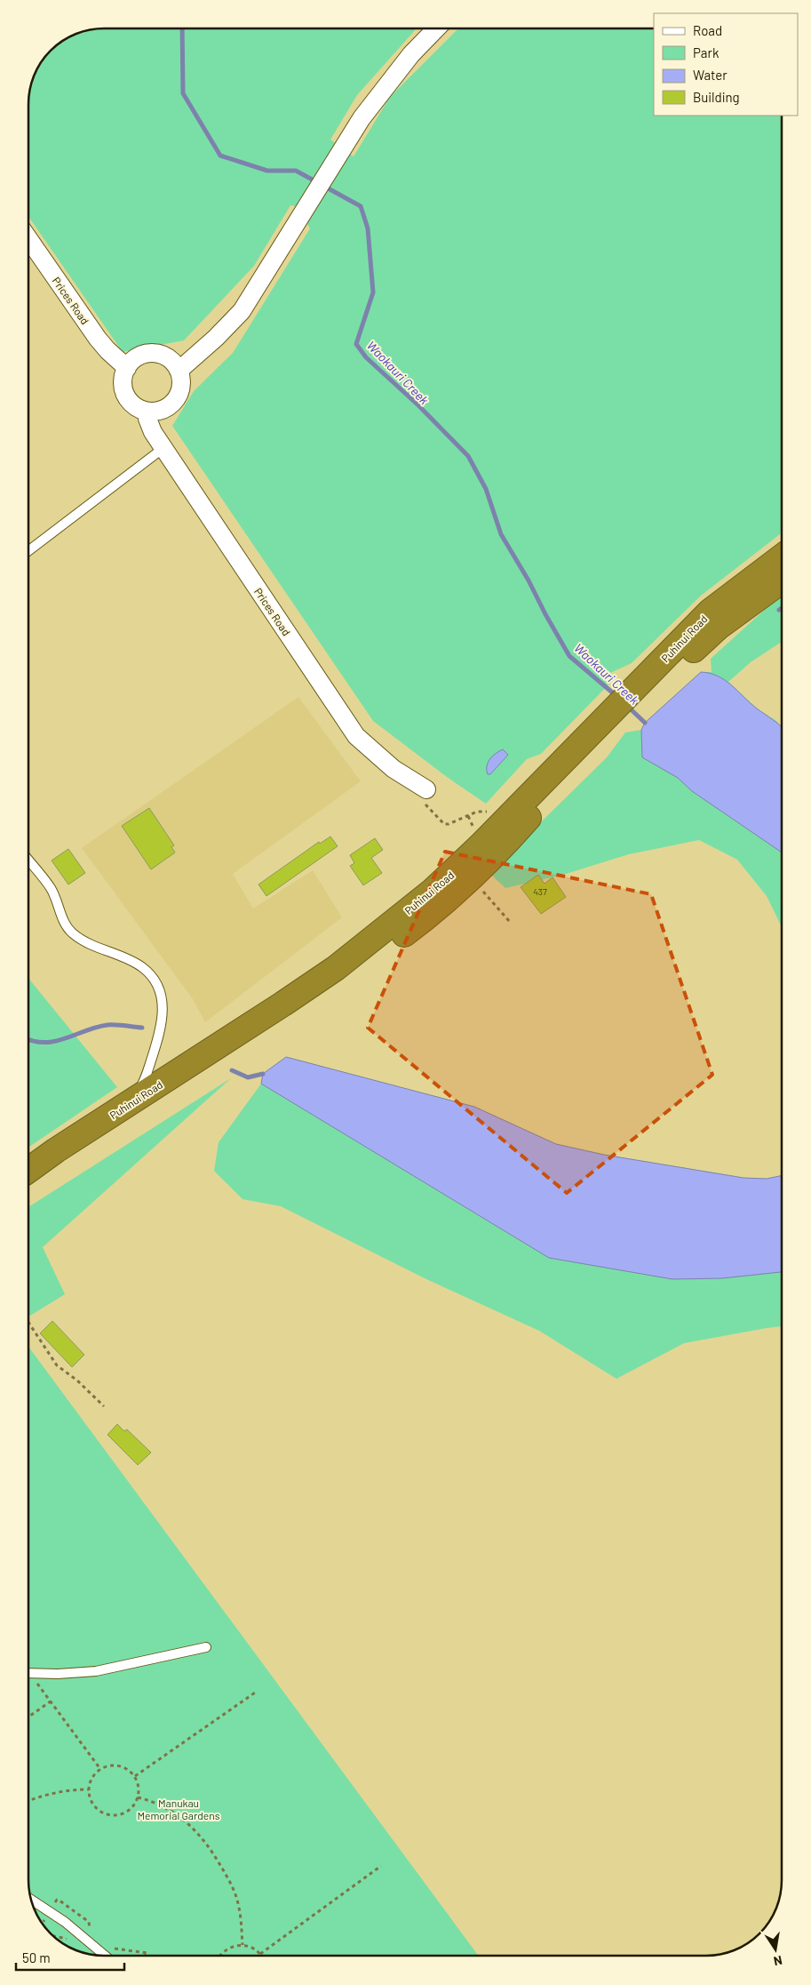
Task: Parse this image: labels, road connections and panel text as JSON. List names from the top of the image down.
{
  "streets": {
    "highway": ["Puhinui Road"],
    "street": ["Prices Road"]
  },
  "water": ["Waokauri Creek"],
  "parks": ["Manukau Memorial Gardens"],
  "house_numbers": ["437"],
  "legend": [
    "Road",
    "Park",
    "Water",
    "Building"
  ],
  "scale_bar": "50 m",
  "north": "bottom"
}
